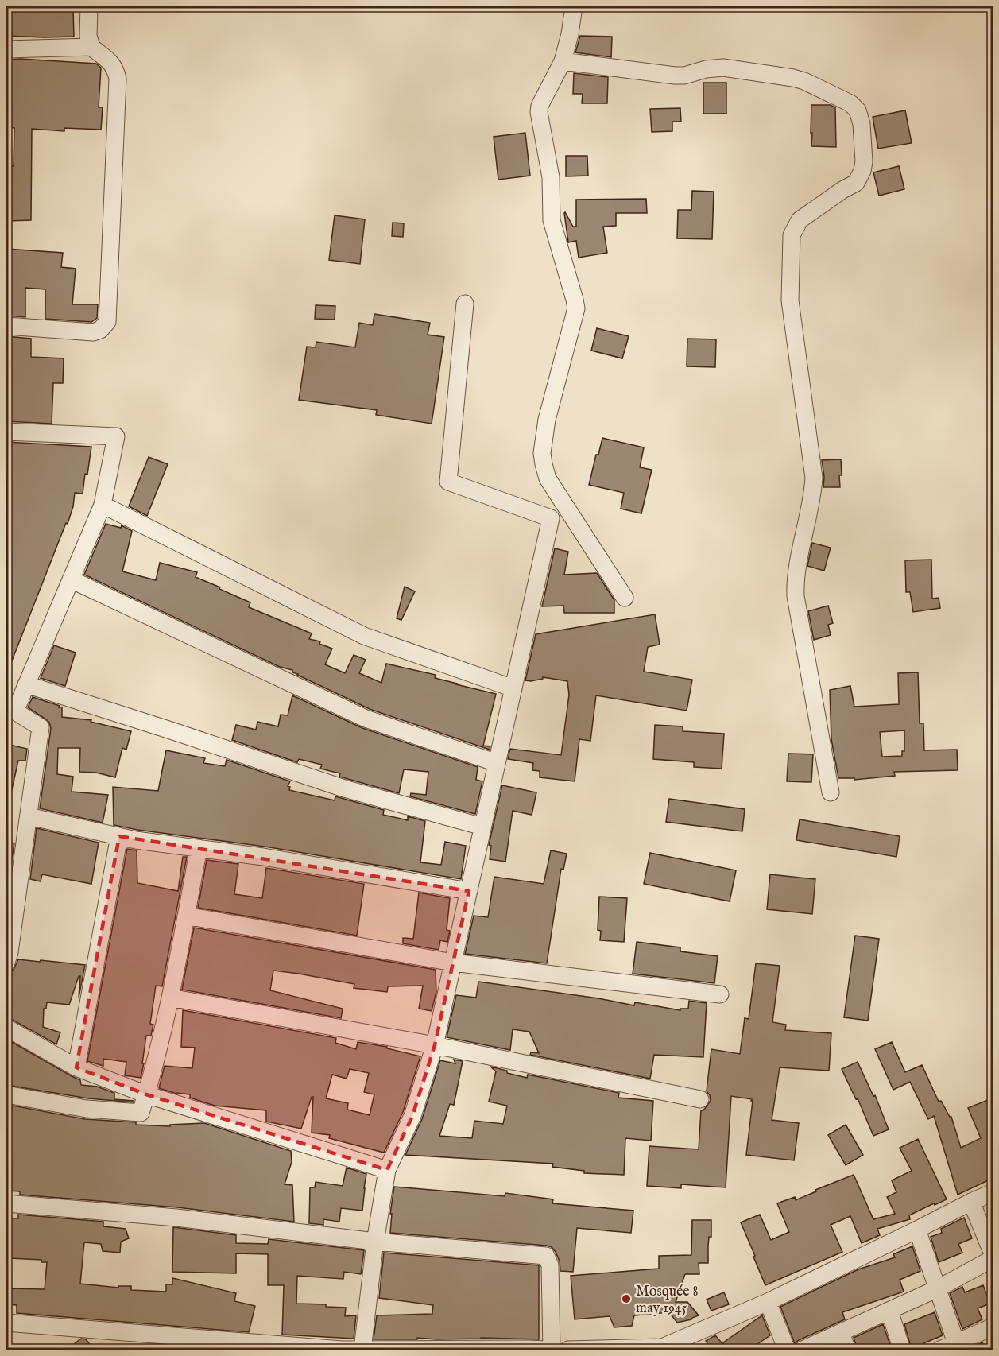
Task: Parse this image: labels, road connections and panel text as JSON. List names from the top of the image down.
{
  "places": ["Mosquée 8 may 1945"]
}
